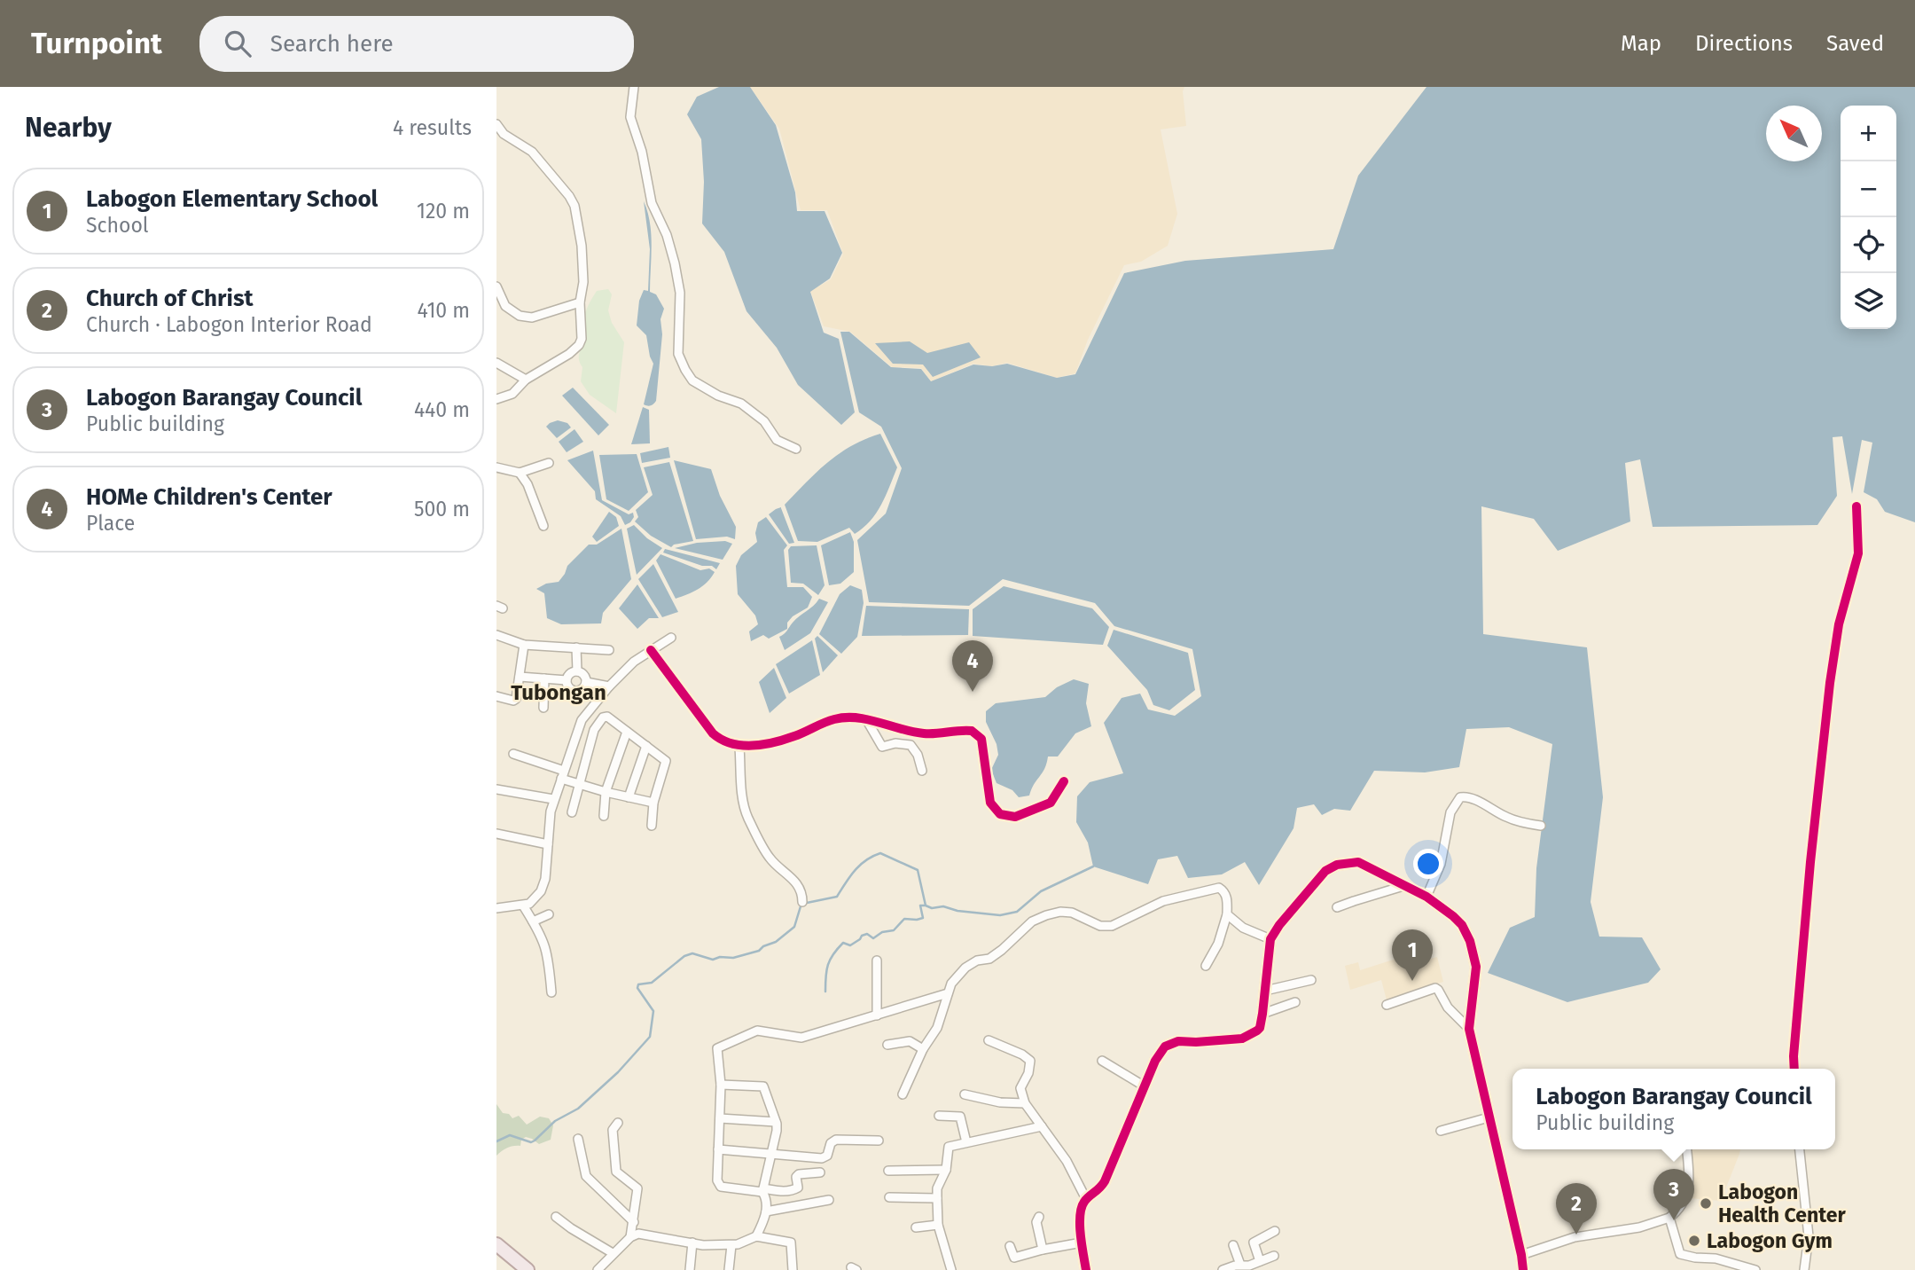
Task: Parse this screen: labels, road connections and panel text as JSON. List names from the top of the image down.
{
  "districts": ["Tubongan"],
  "places": ["Labogon Health Center", "Labogon Gym"],
  "north": "top left",
  "page": {
    "header": "Turnpoint",
    "search": "Search here",
    "nav": ["Map", "Directions", "Saved"],
    "heading": ["Nearby", "4 results"],
    "map_buttons": ["+", "−"],
    "list": [
      {
        "mark": "1",
        "name": "Labogon Elementary School",
        "note": "School",
        "value": "120 m"
      },
      {
        "mark": "2",
        "name": "Church of Christ",
        "note": "Church · Labogon Interior Road",
        "value": "410 m"
      },
      {
        "mark": "3",
        "name": "Labogon Barangay Council",
        "note": "Public building",
        "value": "440 m"
      },
      {
        "mark": "4",
        "name": "HOMe Children's Center",
        "note": "Place",
        "value": "500 m"
      }
    ],
    "pins": [
      "4",
      "1",
      "3",
      "2"
    ],
    "popup": ["Labogon Barangay Council", "Public building"]
  }
}
